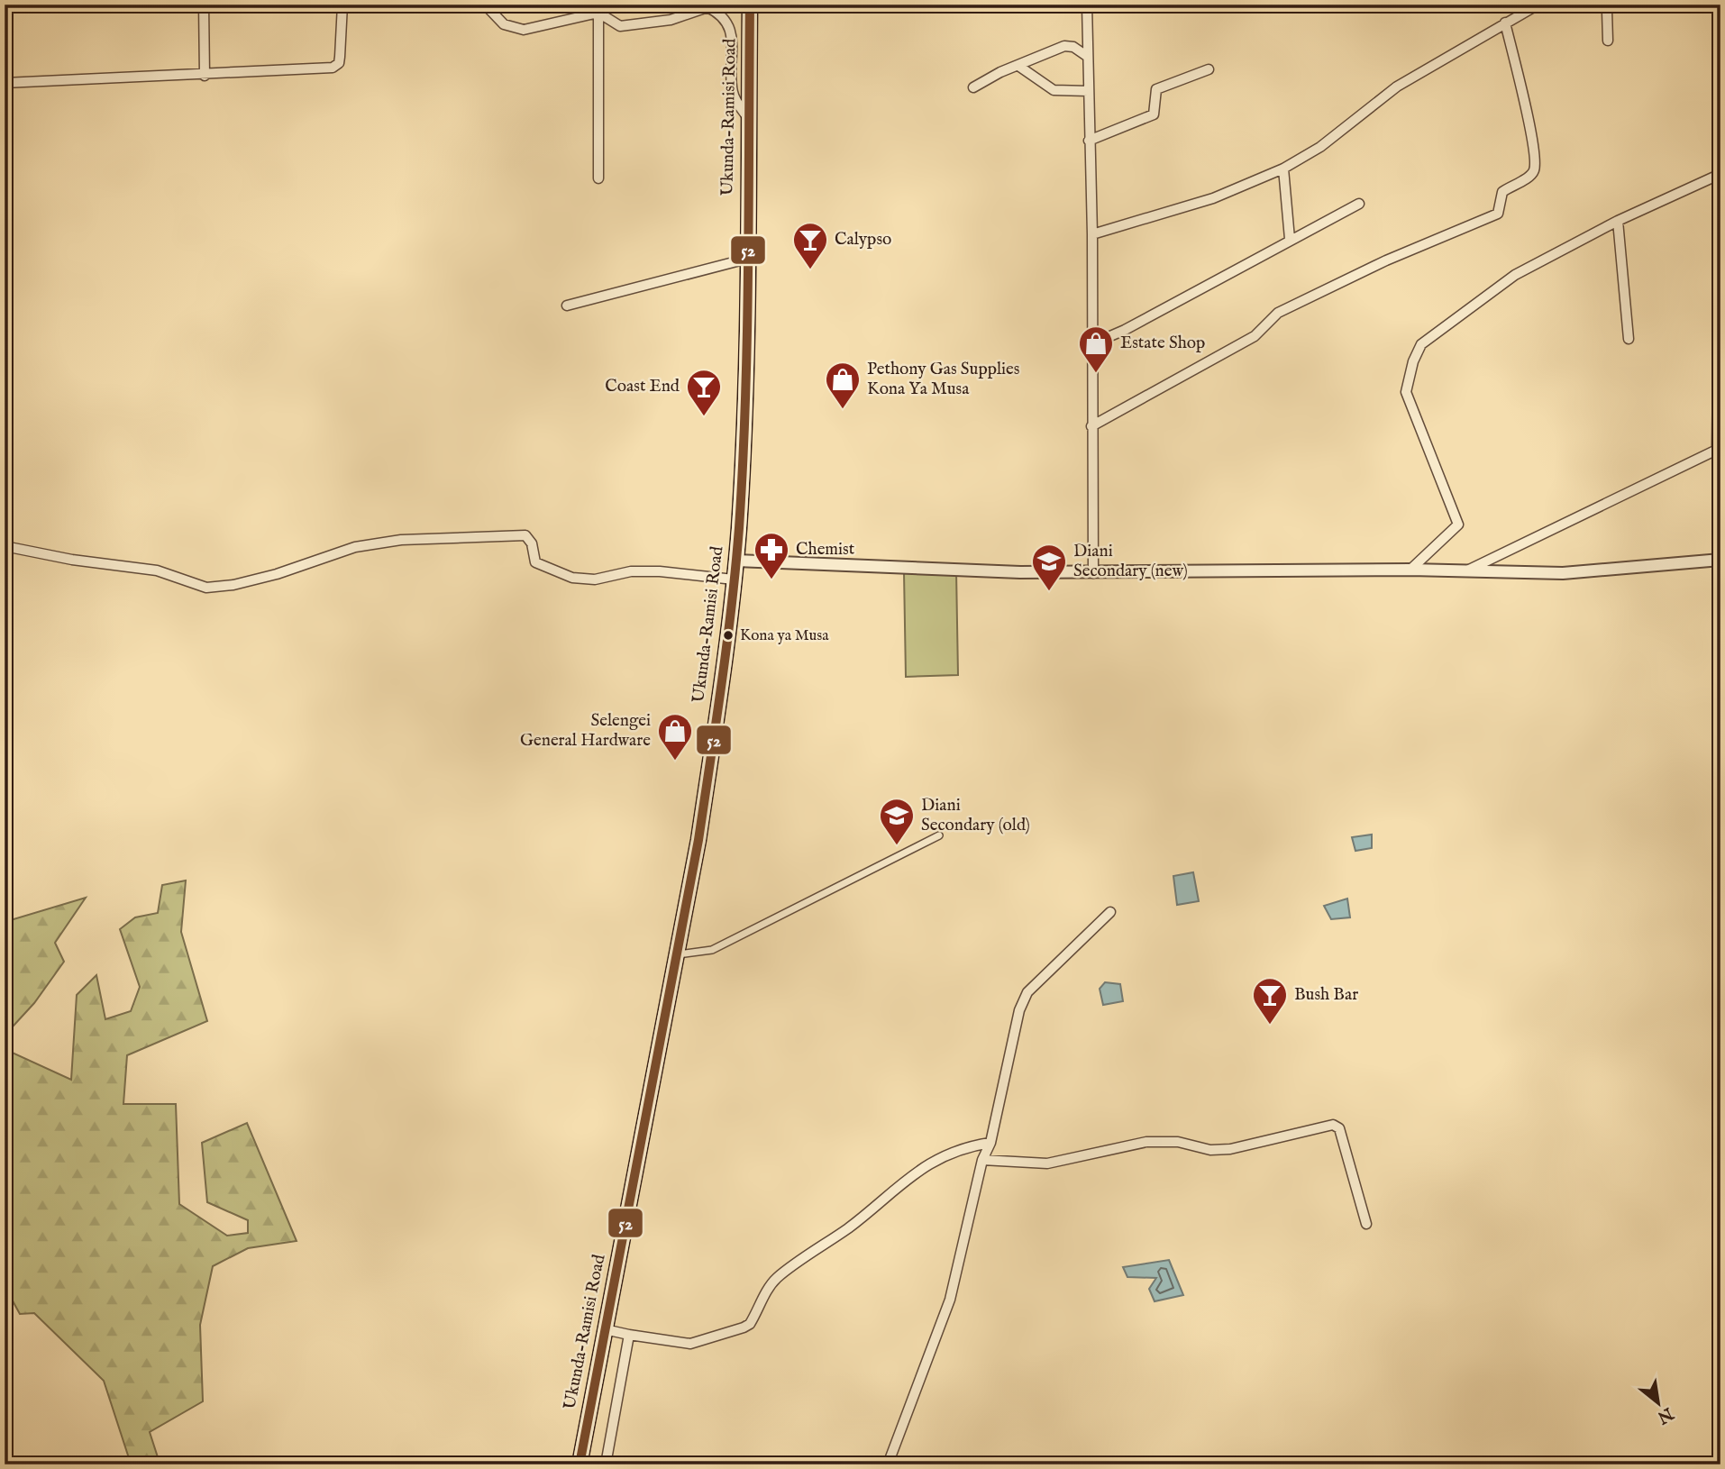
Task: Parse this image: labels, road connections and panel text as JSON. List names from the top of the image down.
{
  "streets": {
    "highway": ["Ukunda-Ramisi Road"]
  },
  "places": {
    "bar": ["Calypso", "Coast End", "Bush Bar"],
    "shop": ["Estate Shop", "Pethony Gas Supplies Kona Ya Musa", "Selengei General Hardware"],
    "pharmacy": ["Chemist"],
    "school or university": ["Diani Secondary (new)", "Diani Secondary (old)"],
    "other": ["Kona ya Musa"]
  },
  "lines": ["transit line 52"],
  "north": "bottom right"
}
